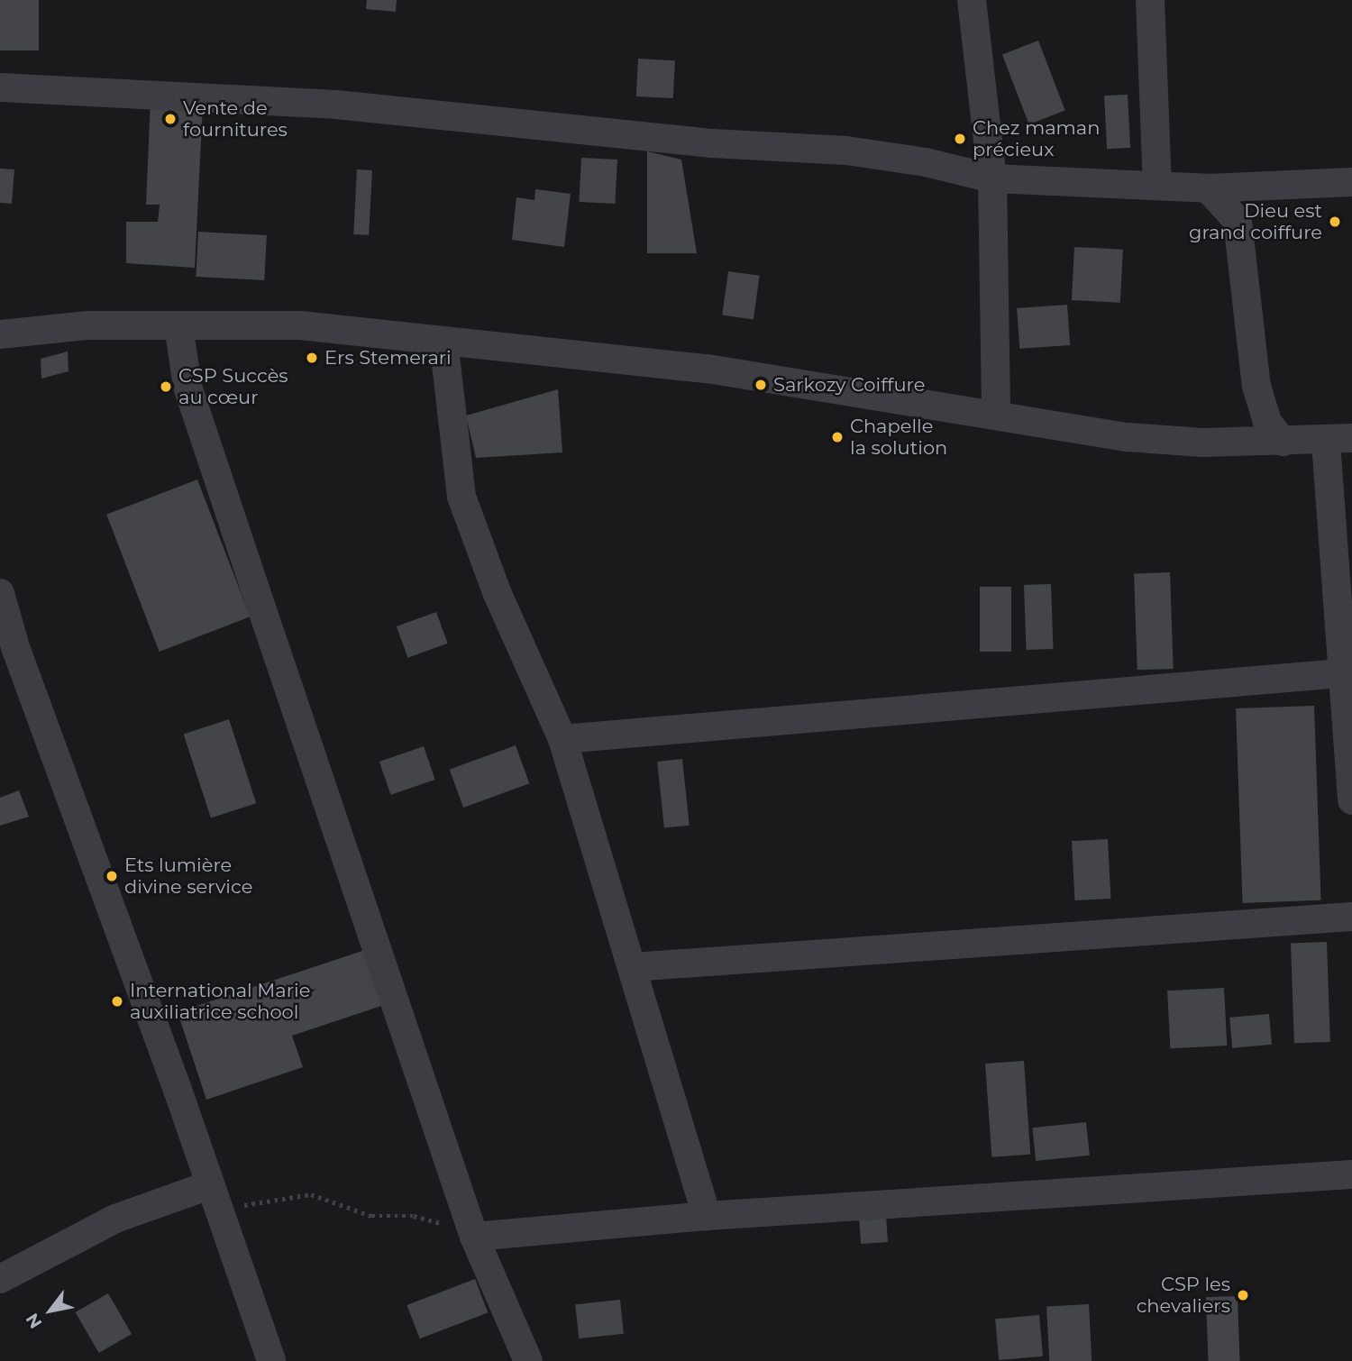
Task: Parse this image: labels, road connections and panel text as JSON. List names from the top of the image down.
{
  "places": [
    "Vente de fournitures",
    "Chez maman précieux",
    "Dieu est grand coiffure",
    "Ers Stemerari",
    "Sarkozy Coiffure",
    "CSP Succès au cœur",
    "Chapelle la solution",
    "Ets lumière divine service",
    "International Marie auxiliatrice school",
    "CSP les chevaliers"
  ],
  "north": "bottom left"
}
